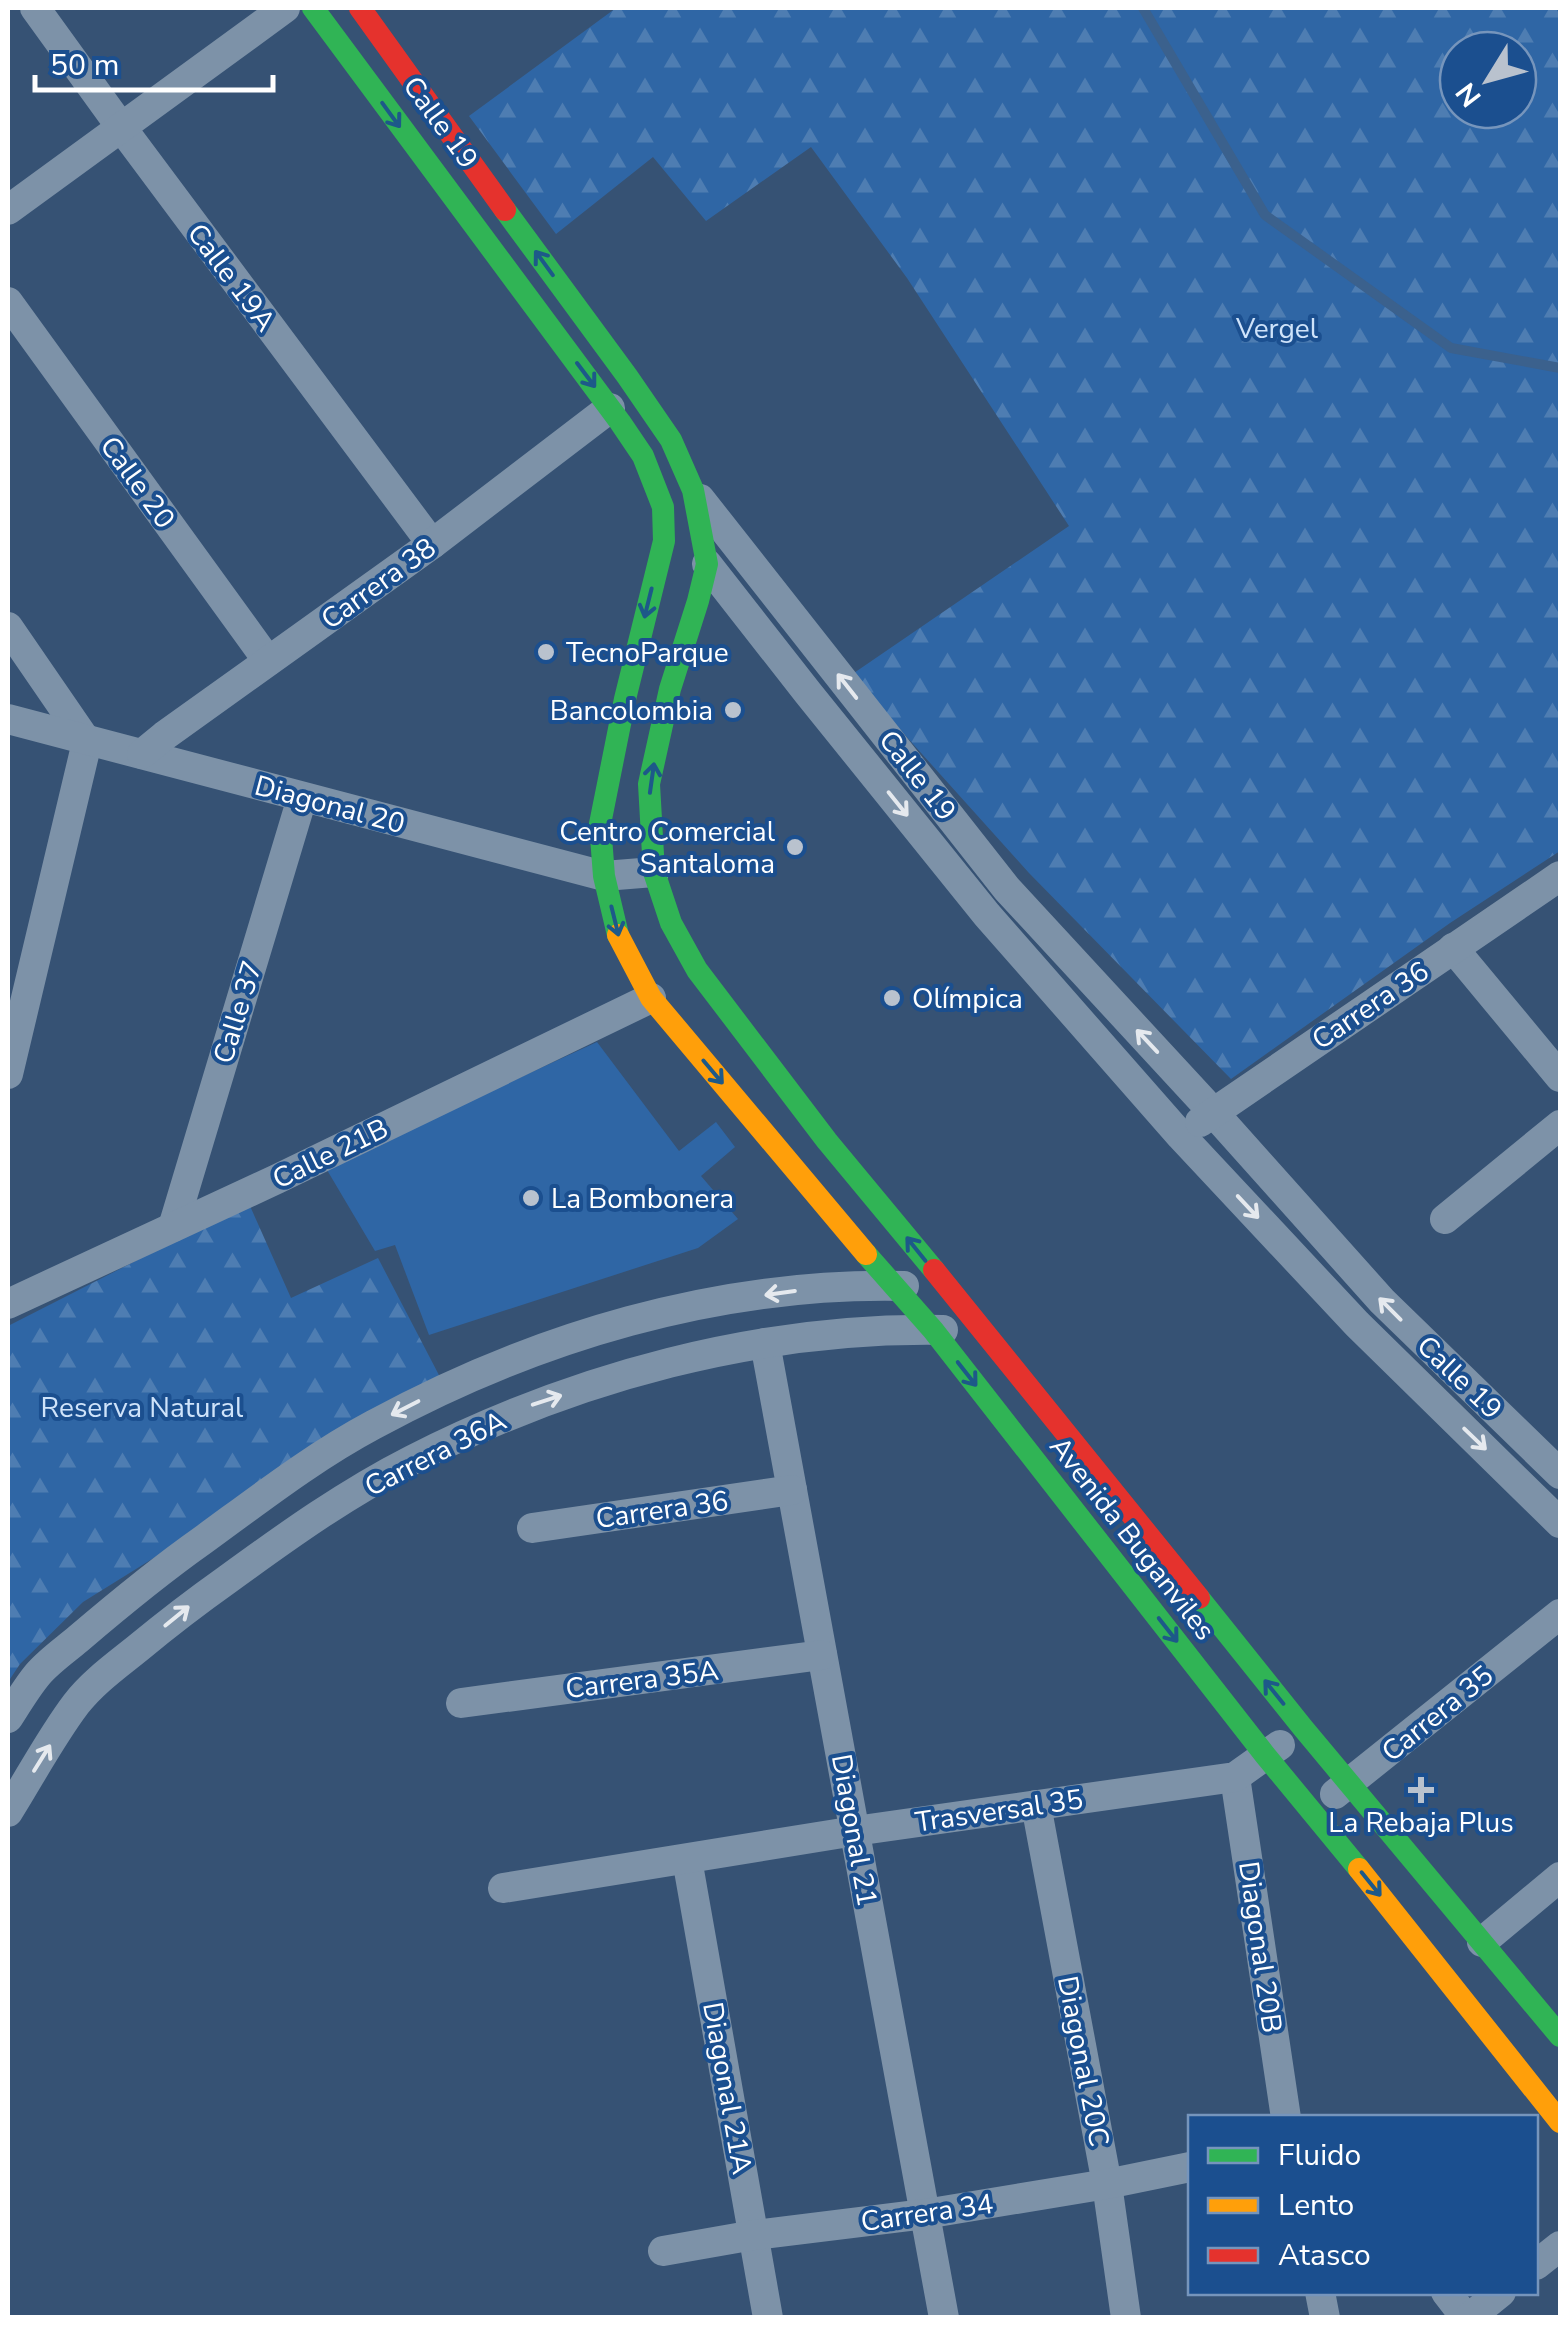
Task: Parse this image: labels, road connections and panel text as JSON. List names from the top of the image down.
{
  "streets": {
    "main road": ["Calle 19", "Avenida Buganviles"],
    "street": [
      "Calle 19A",
      "Calle 20",
      "Carrera 38",
      "Diagonal 20",
      "Carrera 36",
      "Calle 37",
      "Calle 21B",
      "Carrera 36A",
      "Carrera 35A",
      "Carrera 35",
      "Trasversal 35",
      "Diagonal 21",
      "Diagonal 20B",
      "Diagonal 20C",
      "Diagonal 21A",
      "Carrera 34"
    ]
  },
  "crossings": [
    ["Calle 19", "Carrera 38"],
    ["Calle 19", "Carrera 36"],
    ["Calle 19", "Avenida Buganviles"],
    ["Calle 19A", "Carrera 38"],
    ["Calle 20", "Carrera 38"],
    ["Carrera 38", "Diagonal 20"],
    ["Diagonal 20", "Calle 37"],
    ["Diagonal 20", "Avenida Buganviles"],
    ["Carrera 36", "Diagonal 21"],
    ["Calle 37", "Calle 21B"],
    ["Calle 21B", "Avenida Buganviles"],
    ["Carrera 36A", "Avenida Buganviles"],
    ["Carrera 36A", "Diagonal 21"],
    ["Avenida Buganviles", "Carrera 35"],
    ["Avenida Buganviles", "Trasversal 35"],
    ["Carrera 35A", "Diagonal 21"],
    ["Trasversal 35", "Diagonal 21"],
    ["Trasversal 35", "Diagonal 20B"],
    ["Trasversal 35", "Diagonal 20C"],
    ["Trasversal 35", "Diagonal 21A"],
    ["Diagonal 21", "Carrera 34"],
    ["Diagonal 20C", "Carrera 34"],
    ["Diagonal 21A", "Carrera 34"]
  ],
  "parks": ["Vergel", "Reserva Natural"],
  "places": {
    "other": [
      "TecnoParque",
      "Bancolombia",
      "Centro Comercial Santaloma",
      "Olímpica",
      "La Bombonera"
    ],
    "health": ["La Rebaja Plus"]
  },
  "legend": ["Fluido", "Lento", "Atasco"],
  "scale_bar": "50 m",
  "north": "bottom left"
}
